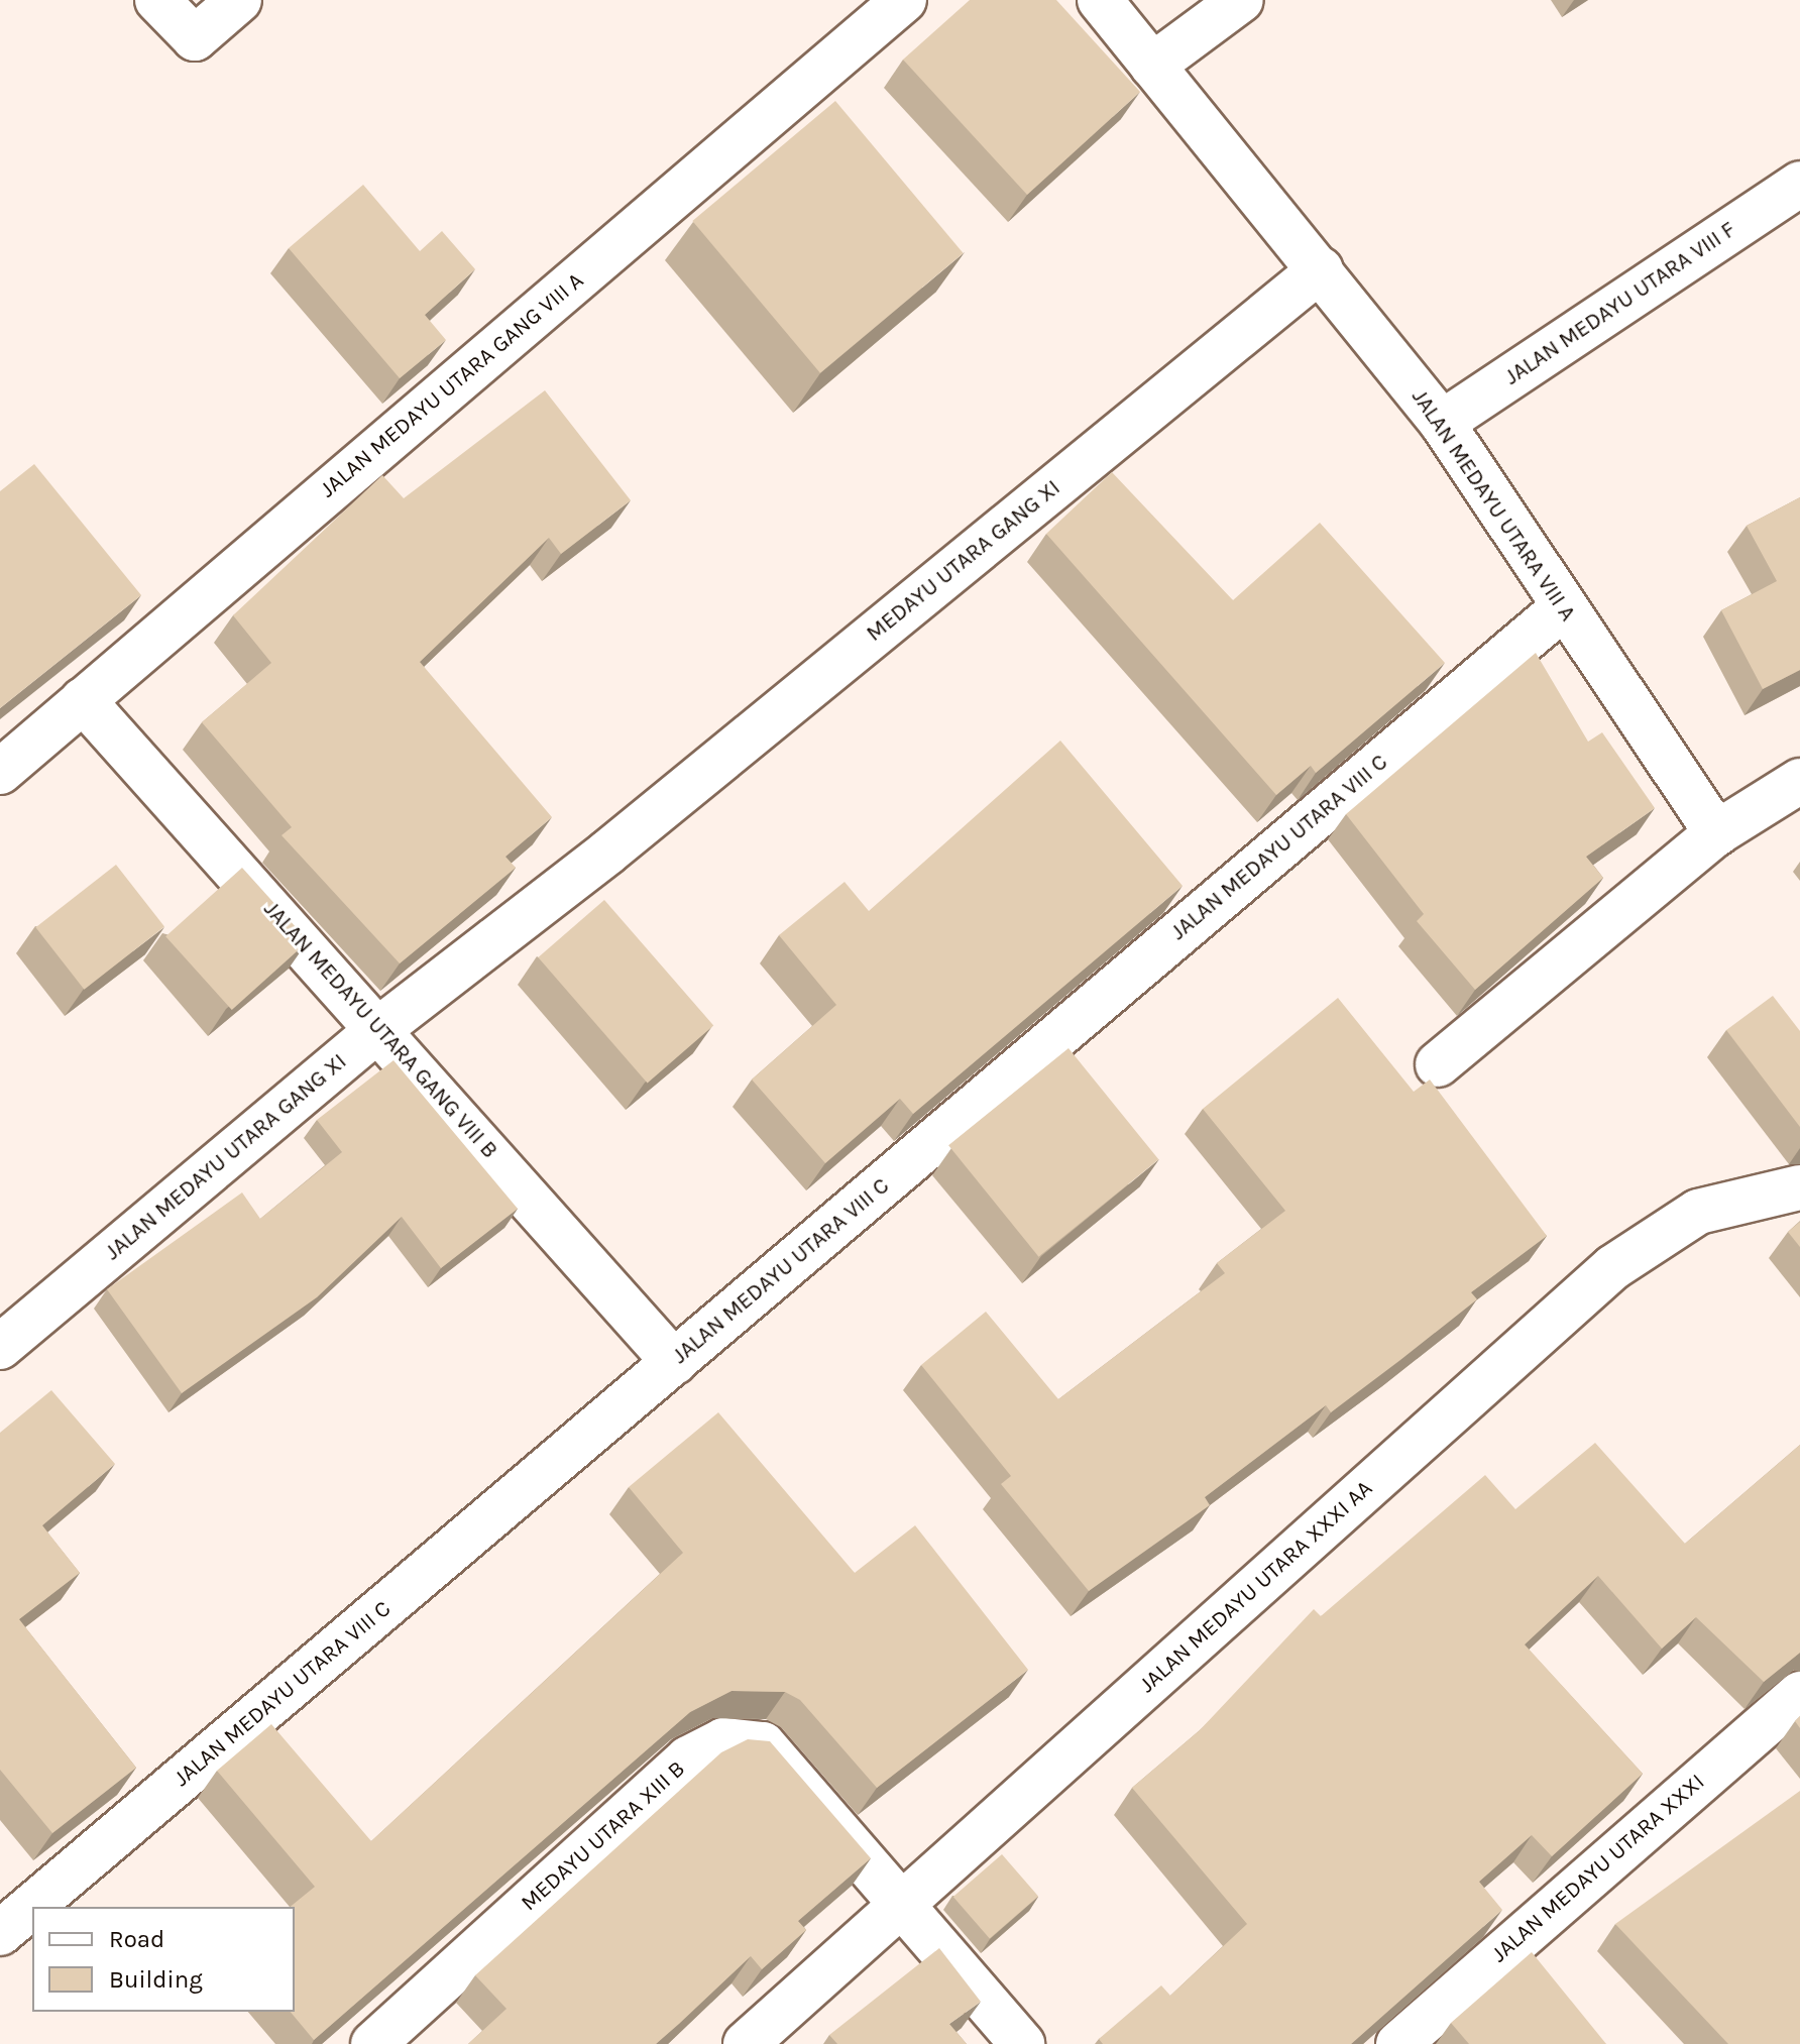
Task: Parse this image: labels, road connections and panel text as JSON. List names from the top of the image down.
{
  "streets": {
    "street": [
      "JALAN MEDAYU UTARA VIII F",
      "JALAN MEDAYU UTARA GANG VIII A",
      "JALAN MEDAYU UTARA VIII A",
      "MEDAYU UTARA GANG XI",
      "JALAN MEDAYU UTARA VIII C",
      "JALAN MEDAYU UTARA GANG VIII B",
      "JALAN MEDAYU UTARA GANG XI",
      "JALAN MEDAYU UTARA XXXI AA",
      "MEDAYU UTARA XIII B",
      "JALAN MEDAYU UTARA XXXI"
    ]
  },
  "crossings": [
    ["JALAN MEDAYU UTARA VIII F", "JALAN MEDAYU UTARA VIII A"],
    ["JALAN MEDAYU UTARA GANG VIII A", "JALAN MEDAYU UTARA GANG VIII B"],
    ["JALAN MEDAYU UTARA VIII A", "MEDAYU UTARA GANG XI"],
    ["JALAN MEDAYU UTARA VIII A", "JALAN MEDAYU UTARA VIII C"],
    ["MEDAYU UTARA GANG XI", "JALAN MEDAYU UTARA GANG XI"],
    ["JALAN MEDAYU UTARA VIII C", "JALAN MEDAYU UTARA GANG VIII B"],
    ["JALAN MEDAYU UTARA GANG VIII B", "JALAN MEDAYU UTARA GANG XI"],
    ["JALAN MEDAYU UTARA XXXI AA", "MEDAYU UTARA XIII B"]
  ],
  "legend": ["Road", "Building"]
}
